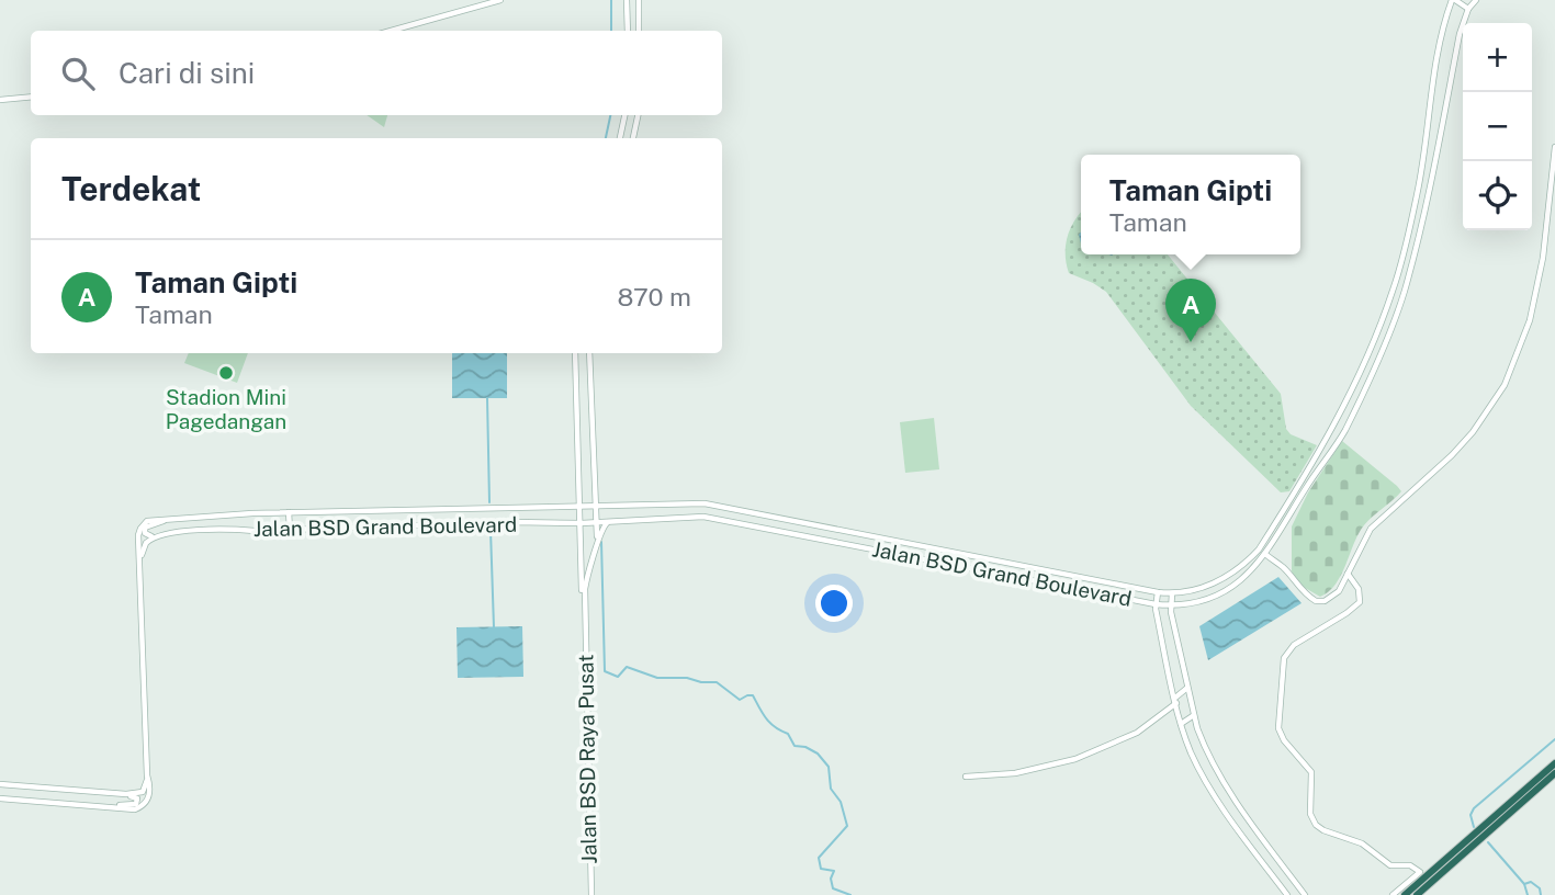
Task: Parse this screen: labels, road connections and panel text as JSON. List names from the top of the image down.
{
  "streets": {
    "main road": ["Jalan BSD Grand Boulevard", "Jalan BSD Raya Pusat"]
  },
  "places": ["Stadion Mini Pagedangan"],
  "page": {
    "map_buttons": ["+", "−"],
    "search": "Cari di sini",
    "heading": "Terdekat",
    "popup": ["Taman Gipti", "Taman"],
    "list": [
      {
        "mark": "A",
        "name": "Taman Gipti",
        "note": "Taman",
        "value": "870 m"
      }
    ],
    "pins": "A"
  }
}
